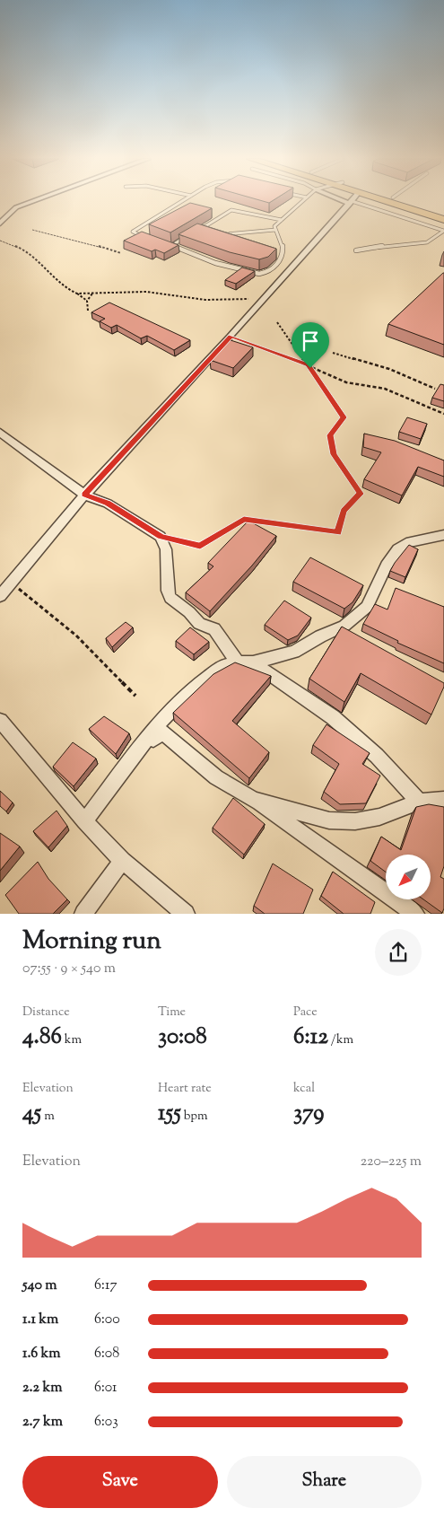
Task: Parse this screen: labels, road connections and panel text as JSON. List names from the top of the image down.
{
  "north": "bottom left",
  "page": {
    "heading": ["Morning run", "07:55 · 9 × 540 m"],
    "stats": [
      ["Distance", "4.86 km"],
      ["Time", "30:08"],
      ["Pace", "6:12 /km"],
      ["Elevation", "45 m"],
      ["Heart rate", "155 bpm"],
      ["kcal", "379"]
    ],
    "chart": ["Elevation", "220–225 m"],
    "list": [
      {
        "name": "540 m",
        "note": "6:17"
      },
      {
        "name": "1.1 km",
        "note": "6:00"
      },
      {
        "name": "1.6 km",
        "note": "6:08"
      },
      {
        "name": "2.2 km",
        "note": "6:01"
      },
      {
        "name": "2.7 km",
        "note": "6:03"
      }
    ],
    "buttons": ["Save", "Share"]
  }
}
